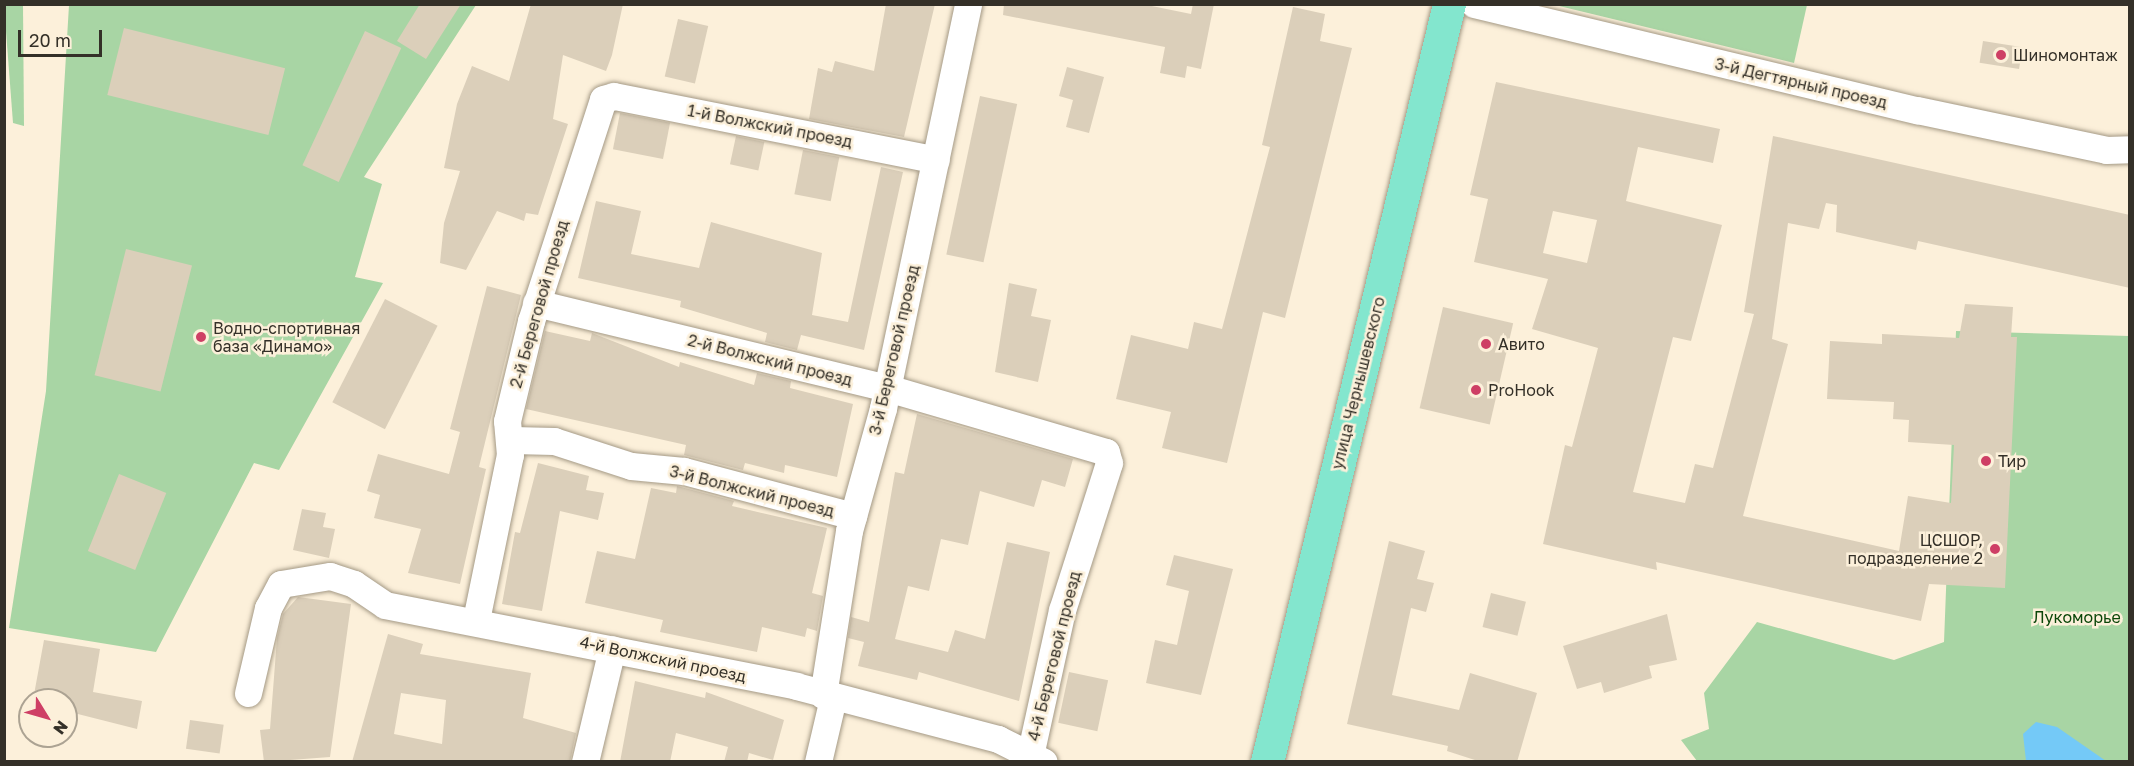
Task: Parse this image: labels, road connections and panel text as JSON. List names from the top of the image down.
{
  "streets": {
    "main road": ["улица Чернышевского"],
    "street": [
      "3-й Дегтярный проезд",
      "1-й Волжский проезд",
      "2-й Береговой проезд",
      "3-й Береговой проезд",
      "2-й Волжский проезд",
      "3-й Волжский проезд",
      "4-й Береговой проезд",
      "4-й Волжский проезд"
    ]
  },
  "crossings": [
    ["1-й Волжский проезд", "2-й Береговой проезд"],
    ["1-й Волжский проезд", "3-й Береговой проезд"],
    ["2-й Береговой проезд", "2-й Волжский проезд"],
    ["2-й Береговой проезд", "3-й Волжский проезд"],
    ["2-й Береговой проезд", "4-й Волжский проезд"],
    ["3-й Береговой проезд", "2-й Волжский проезд"],
    ["3-й Береговой проезд", "3-й Волжский проезд"],
    ["3-й Береговой проезд", "4-й Волжский проезд"],
    ["2-й Волжский проезд", "4-й Береговой проезд"],
    ["4-й Береговой проезд", "4-й Волжский проезд"]
  ],
  "parks": ["Лукоморье"],
  "places": [
    "Шиномонтаж",
    "Водно-спортивная база «Динамо»",
    "Авито",
    "ProHook",
    "Тир",
    "ЦСШОР, подразделение 2"
  ],
  "scale_bar": "20 m",
  "north": "bottom right"
}
